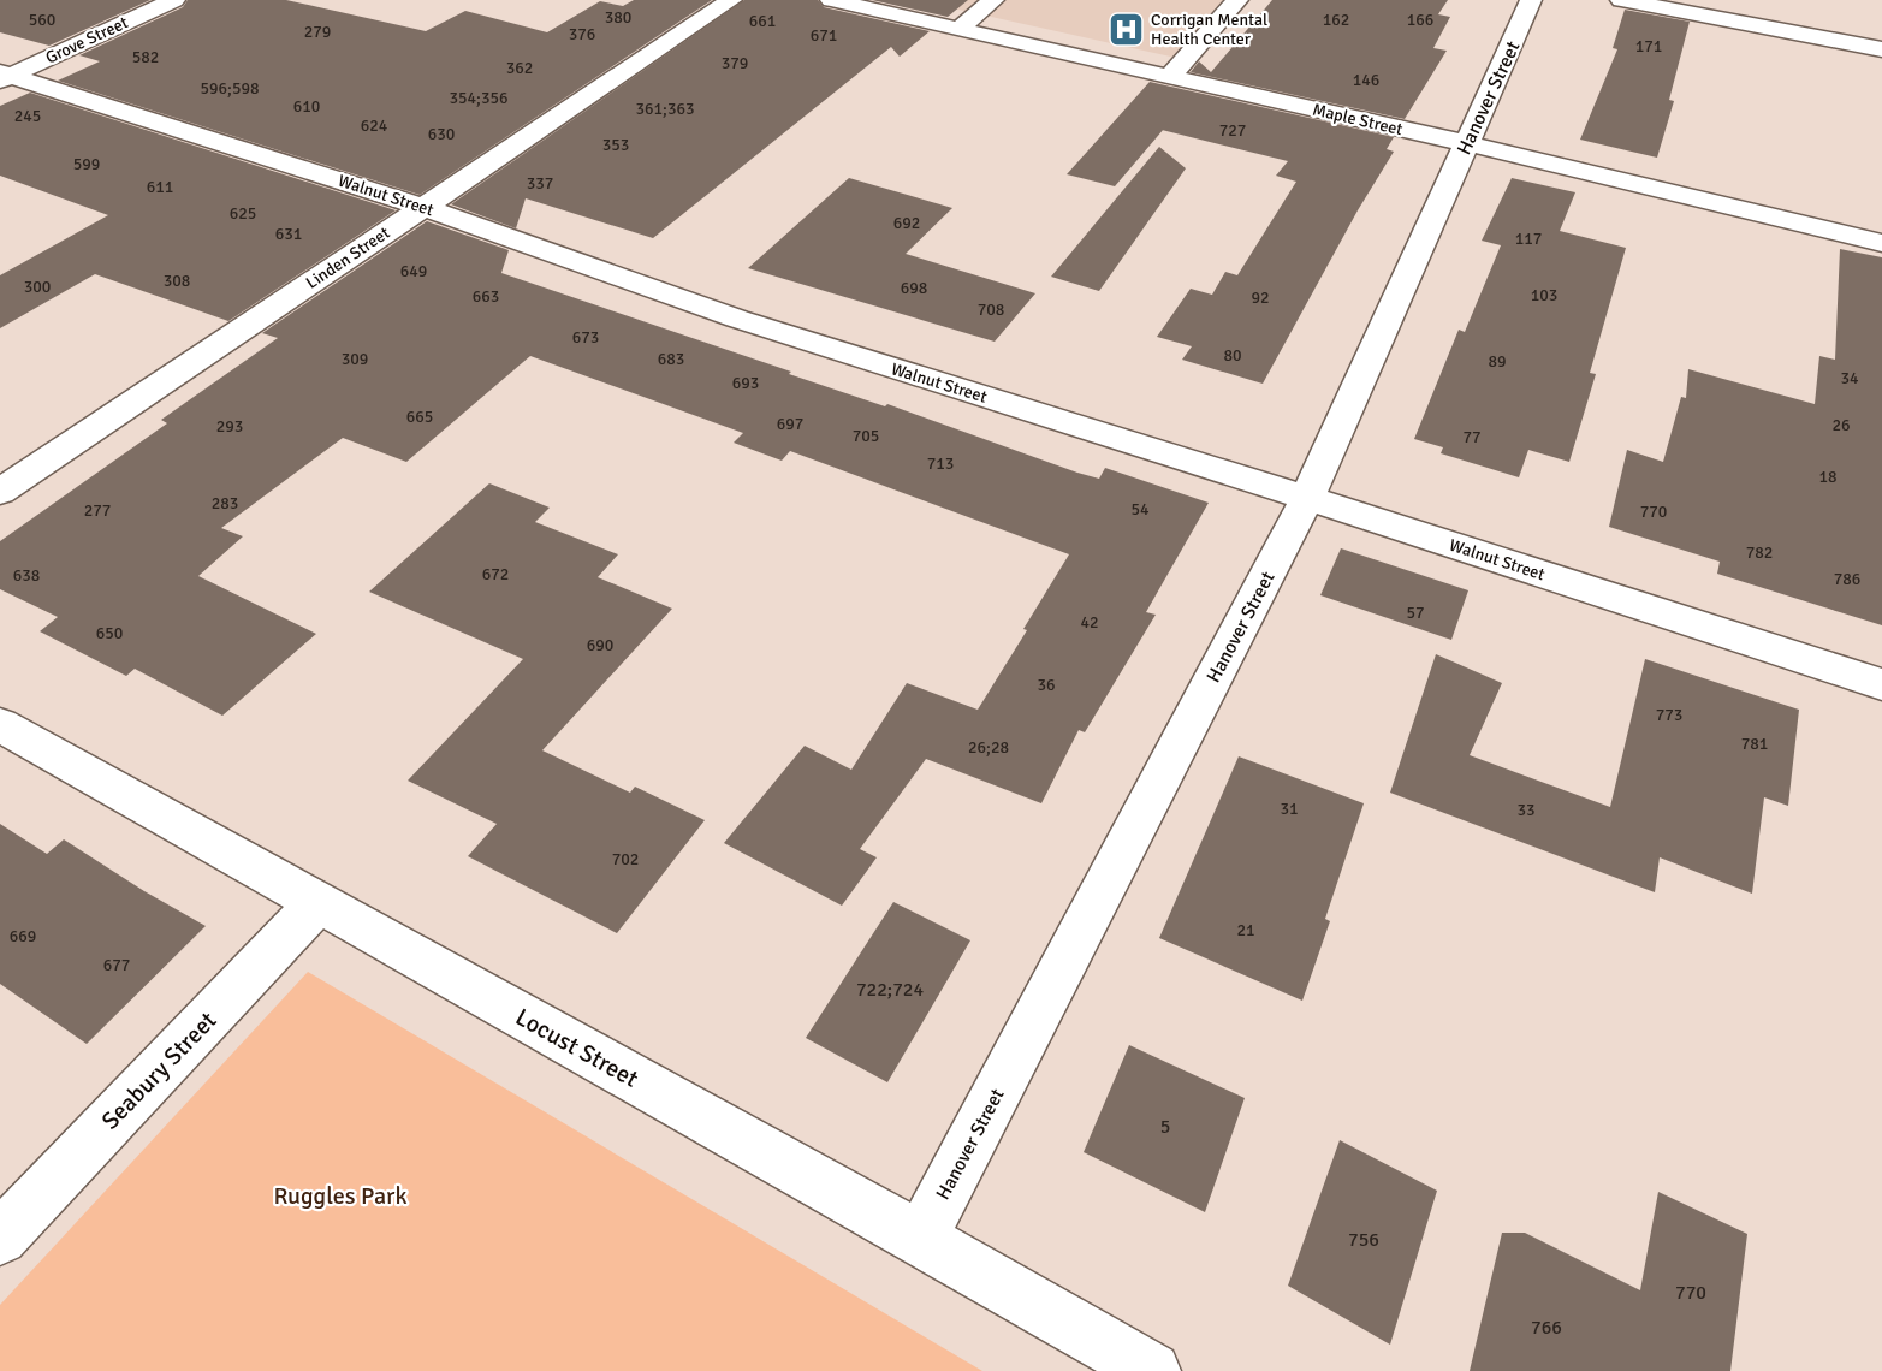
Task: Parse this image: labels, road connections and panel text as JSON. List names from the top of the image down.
{
  "streets": {
    "street": [
      "Grove Street",
      "Hanover Street",
      "Maple Street",
      "Walnut Street",
      "Linden Street",
      "Locust Street",
      "Seabury Street"
    ]
  },
  "crossings": [
    ["Grove Street", "Walnut Street"],
    ["Hanover Street", "Maple Street"],
    ["Hanover Street", "Walnut Street"],
    ["Hanover Street", "Locust Street"],
    ["Walnut Street", "Linden Street"],
    ["Locust Street", "Seabury Street"]
  ],
  "parks": ["Ruggles Park"],
  "places": {
    "hospital": ["Corrigan Mental Health Center"]
  },
  "house_numbers": [
    "380",
    "560",
    "162",
    "166",
    "661",
    "279",
    "376",
    "671",
    "171",
    "582",
    "379",
    "362",
    "146",
    "596;598",
    "354;356",
    "610",
    "361;363",
    "245",
    "624",
    "727",
    "630",
    "353",
    "599",
    "337",
    "611",
    "625",
    "692",
    "631",
    "117",
    "649",
    "308",
    "300",
    "698",
    "103",
    "663",
    "92",
    "708",
    "673",
    "80",
    "309",
    "683",
    "89",
    "34",
    "693",
    "665",
    "697",
    "26",
    "293",
    "705",
    "77",
    "713",
    "18",
    "283",
    "54",
    "277",
    "770",
    "782",
    "672",
    "638",
    "786",
    "57",
    "42",
    "650",
    "690",
    "36",
    "773",
    "781",
    "26;28",
    "31",
    "33",
    "702",
    "21",
    "669",
    "677",
    "722;724",
    "5",
    "756",
    "770",
    "766"
  ]
}
